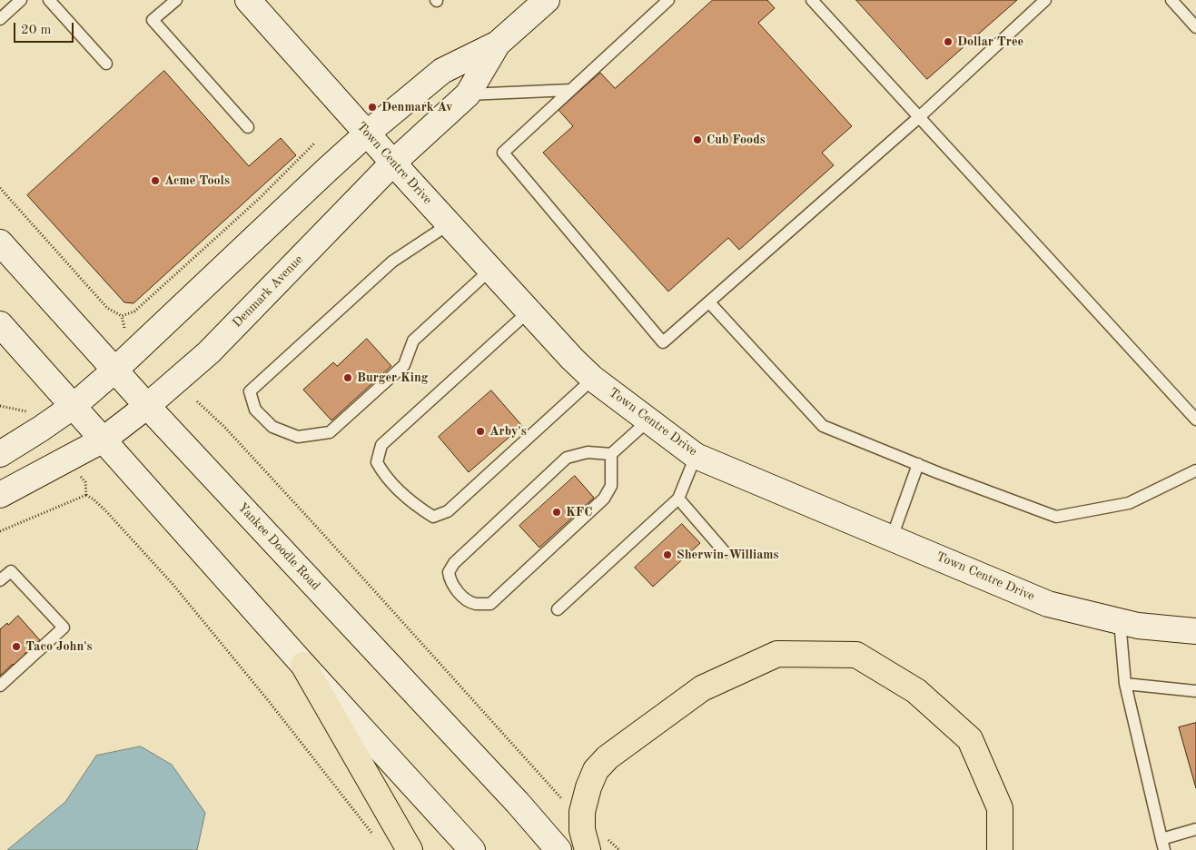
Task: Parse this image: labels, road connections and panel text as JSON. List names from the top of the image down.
{
  "streets": {
    "street": ["Town Centre Drive", "Denmark Avenue", "Yankee Doodle Road"]
  },
  "crossings": [
    ["Town Centre Drive", "Denmark Avenue"],
    ["Denmark Avenue", "Yankee Doodle Road"]
  ],
  "places": [
    "Dollar Tree",
    "Denmark Av",
    "Cub Foods",
    "Acme Tools",
    "Burger King",
    "Arby's",
    "KFC",
    "Sherwin-Williams",
    "Taco John's"
  ],
  "scale_bar": "20 m"
}
